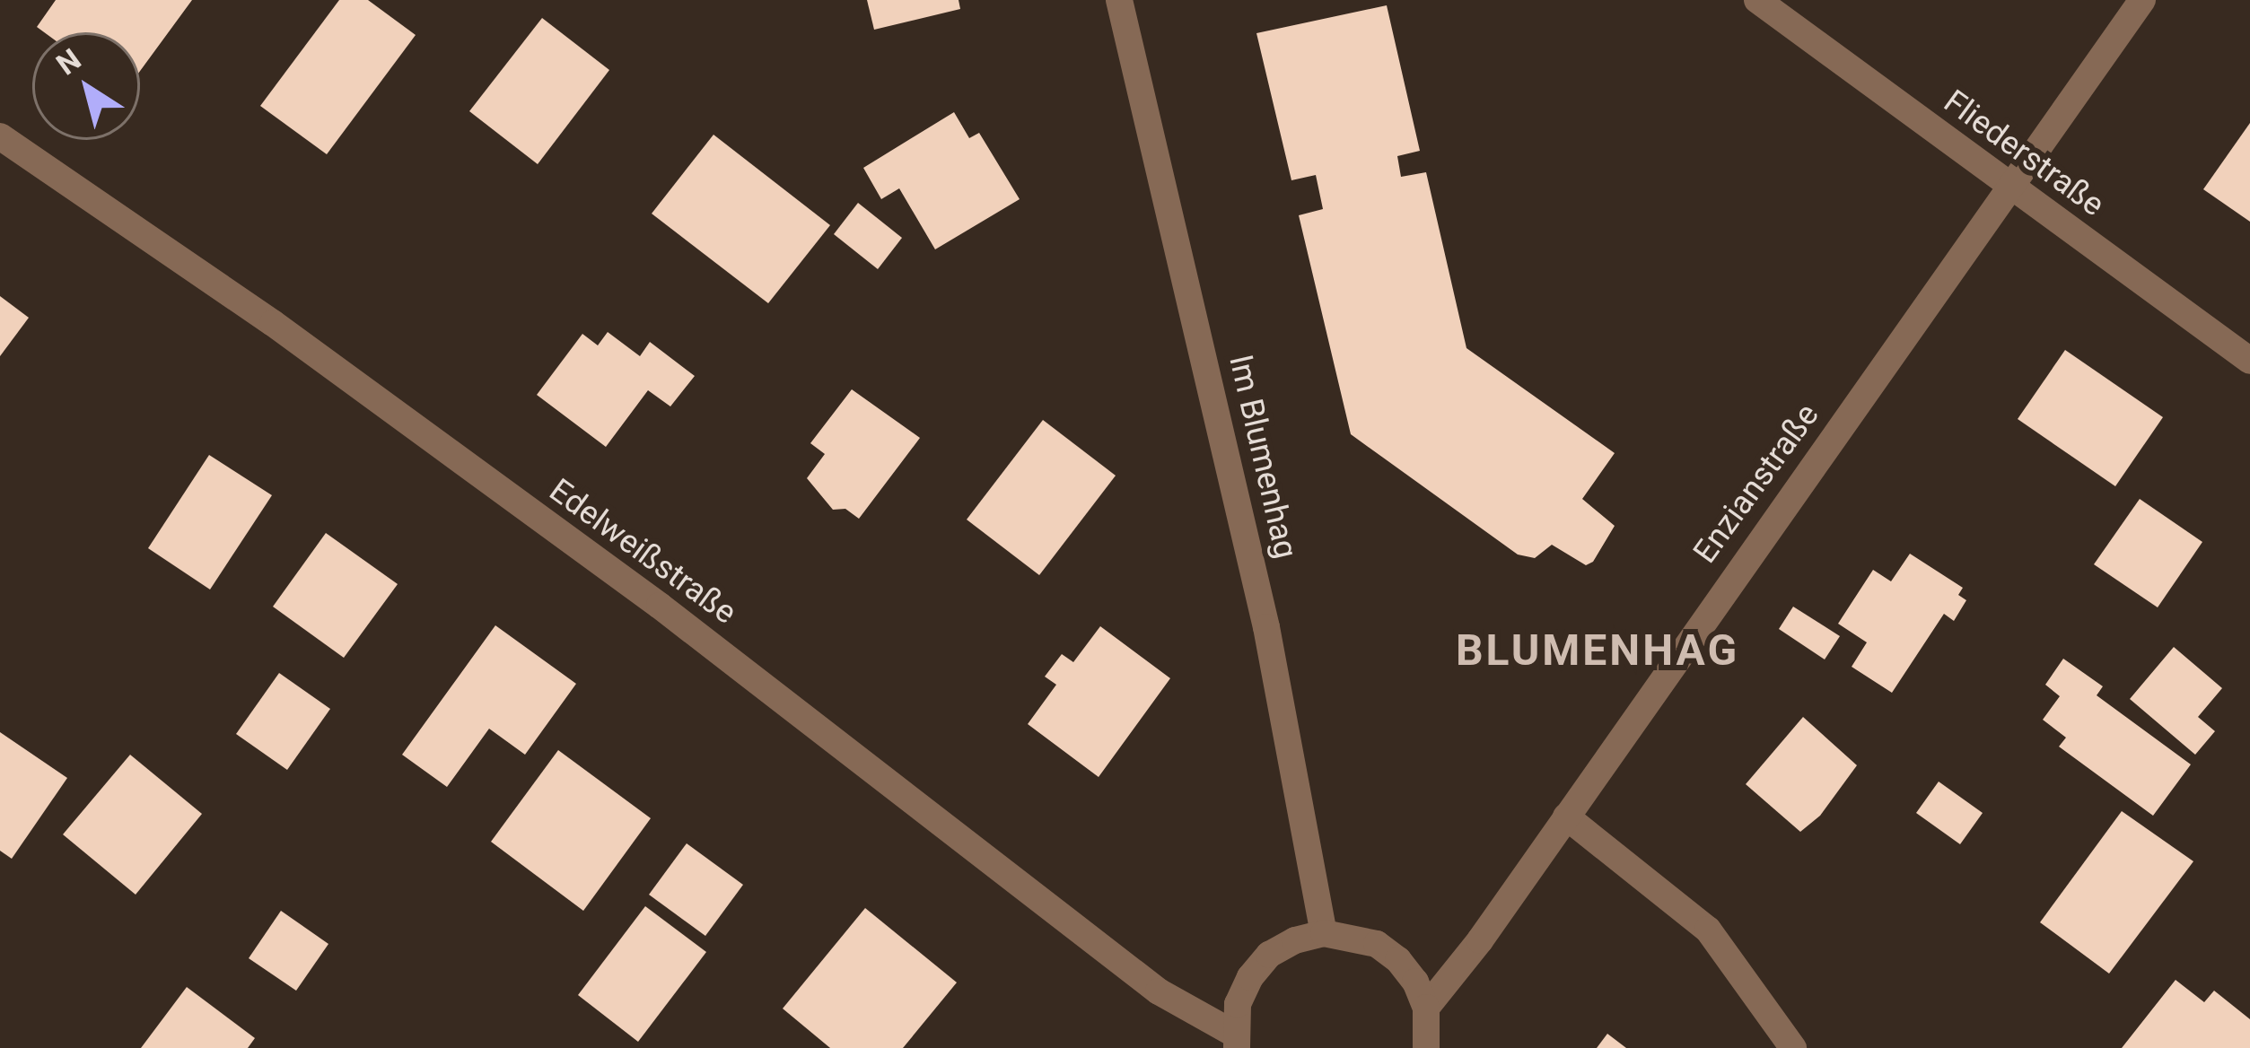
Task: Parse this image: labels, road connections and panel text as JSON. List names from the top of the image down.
{
  "streets": {
    "street": [
      "Fliederstraße",
      "Im Blumenhag",
      "Enzianstraße",
      "Edelweißstraße"
    ]
  },
  "crossings": [
    ["Fliederstraße", "Enzianstraße"]
  ],
  "districts": ["BLUMENHAG"],
  "north": "top left"
}
